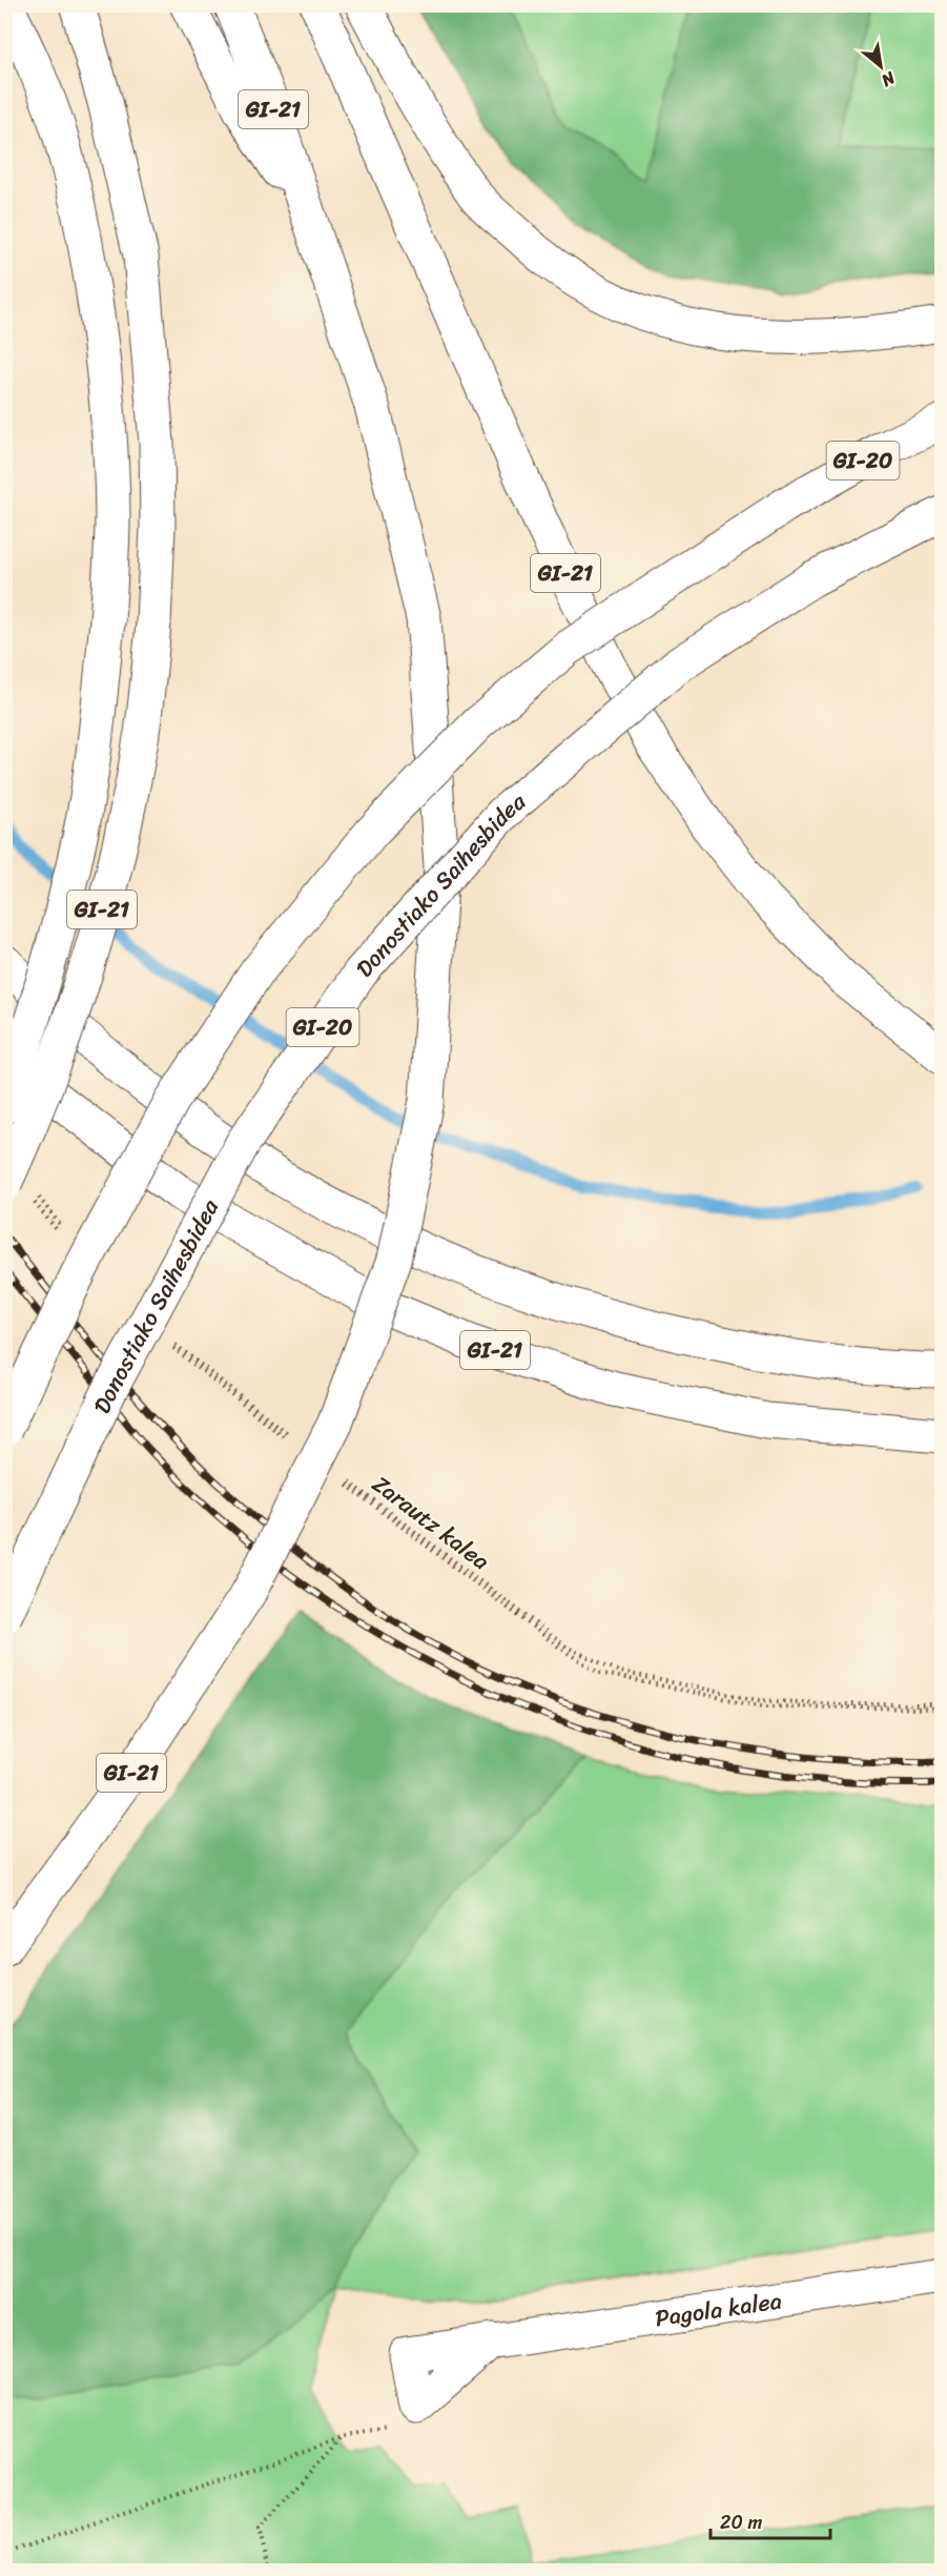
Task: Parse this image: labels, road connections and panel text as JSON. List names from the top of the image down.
{
  "streets": {
    "main road": [
      "GI-21",
      "GI-20",
      "Donostiako Saihesbidea",
      "Pagola kalea"
    ],
    "path": ["Zarautz kalea"]
  },
  "scale_bar": "20 m",
  "north": "bottom right"
}
